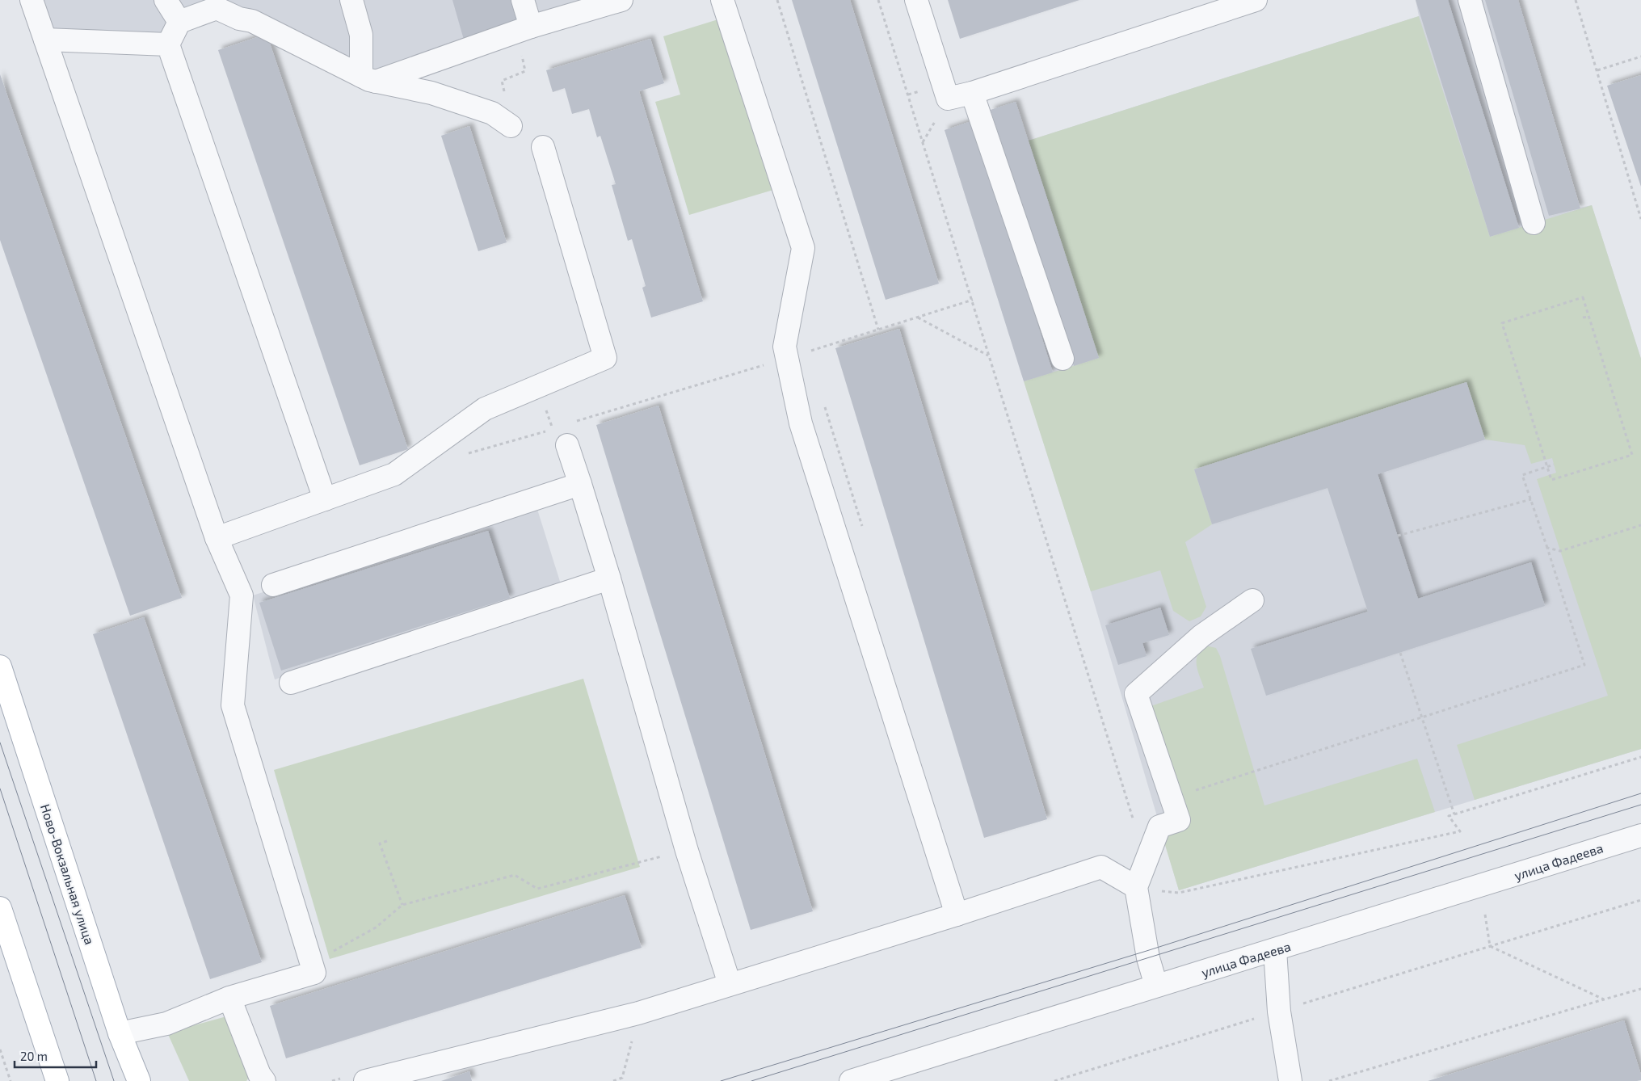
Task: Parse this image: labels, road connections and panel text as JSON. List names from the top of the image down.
{
  "streets": {
    "main road": ["Ново-Вокзальная улица"],
    "street": ["улица Фадеева"]
  },
  "scale_bar": "20 m"
}
